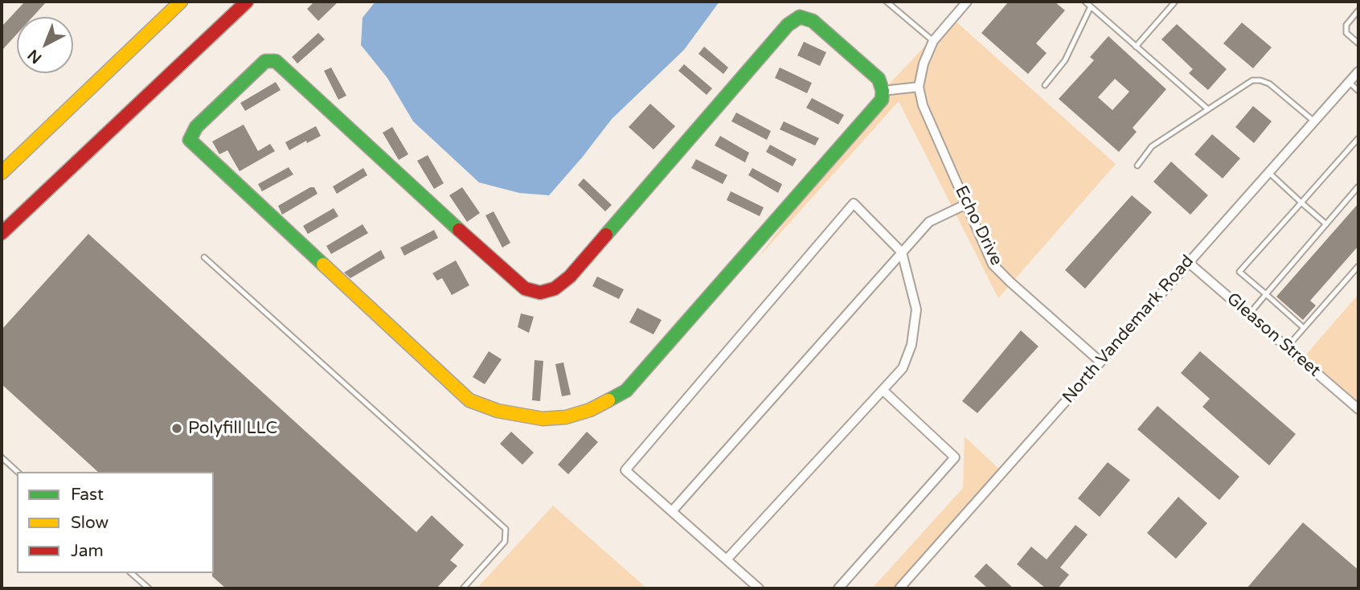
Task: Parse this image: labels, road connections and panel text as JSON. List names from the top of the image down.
{
  "streets": {
    "street": ["Echo Drive", "North Vandemark Road", "Gleason Street"]
  },
  "crossings": [
    ["Echo Drive", "North Vandemark Road"],
    ["North Vandemark Road", "Gleason Street"]
  ],
  "places": ["Polyfill LLC"],
  "legend": ["Fast", "Slow", "Jam"],
  "north": "bottom left"
}
